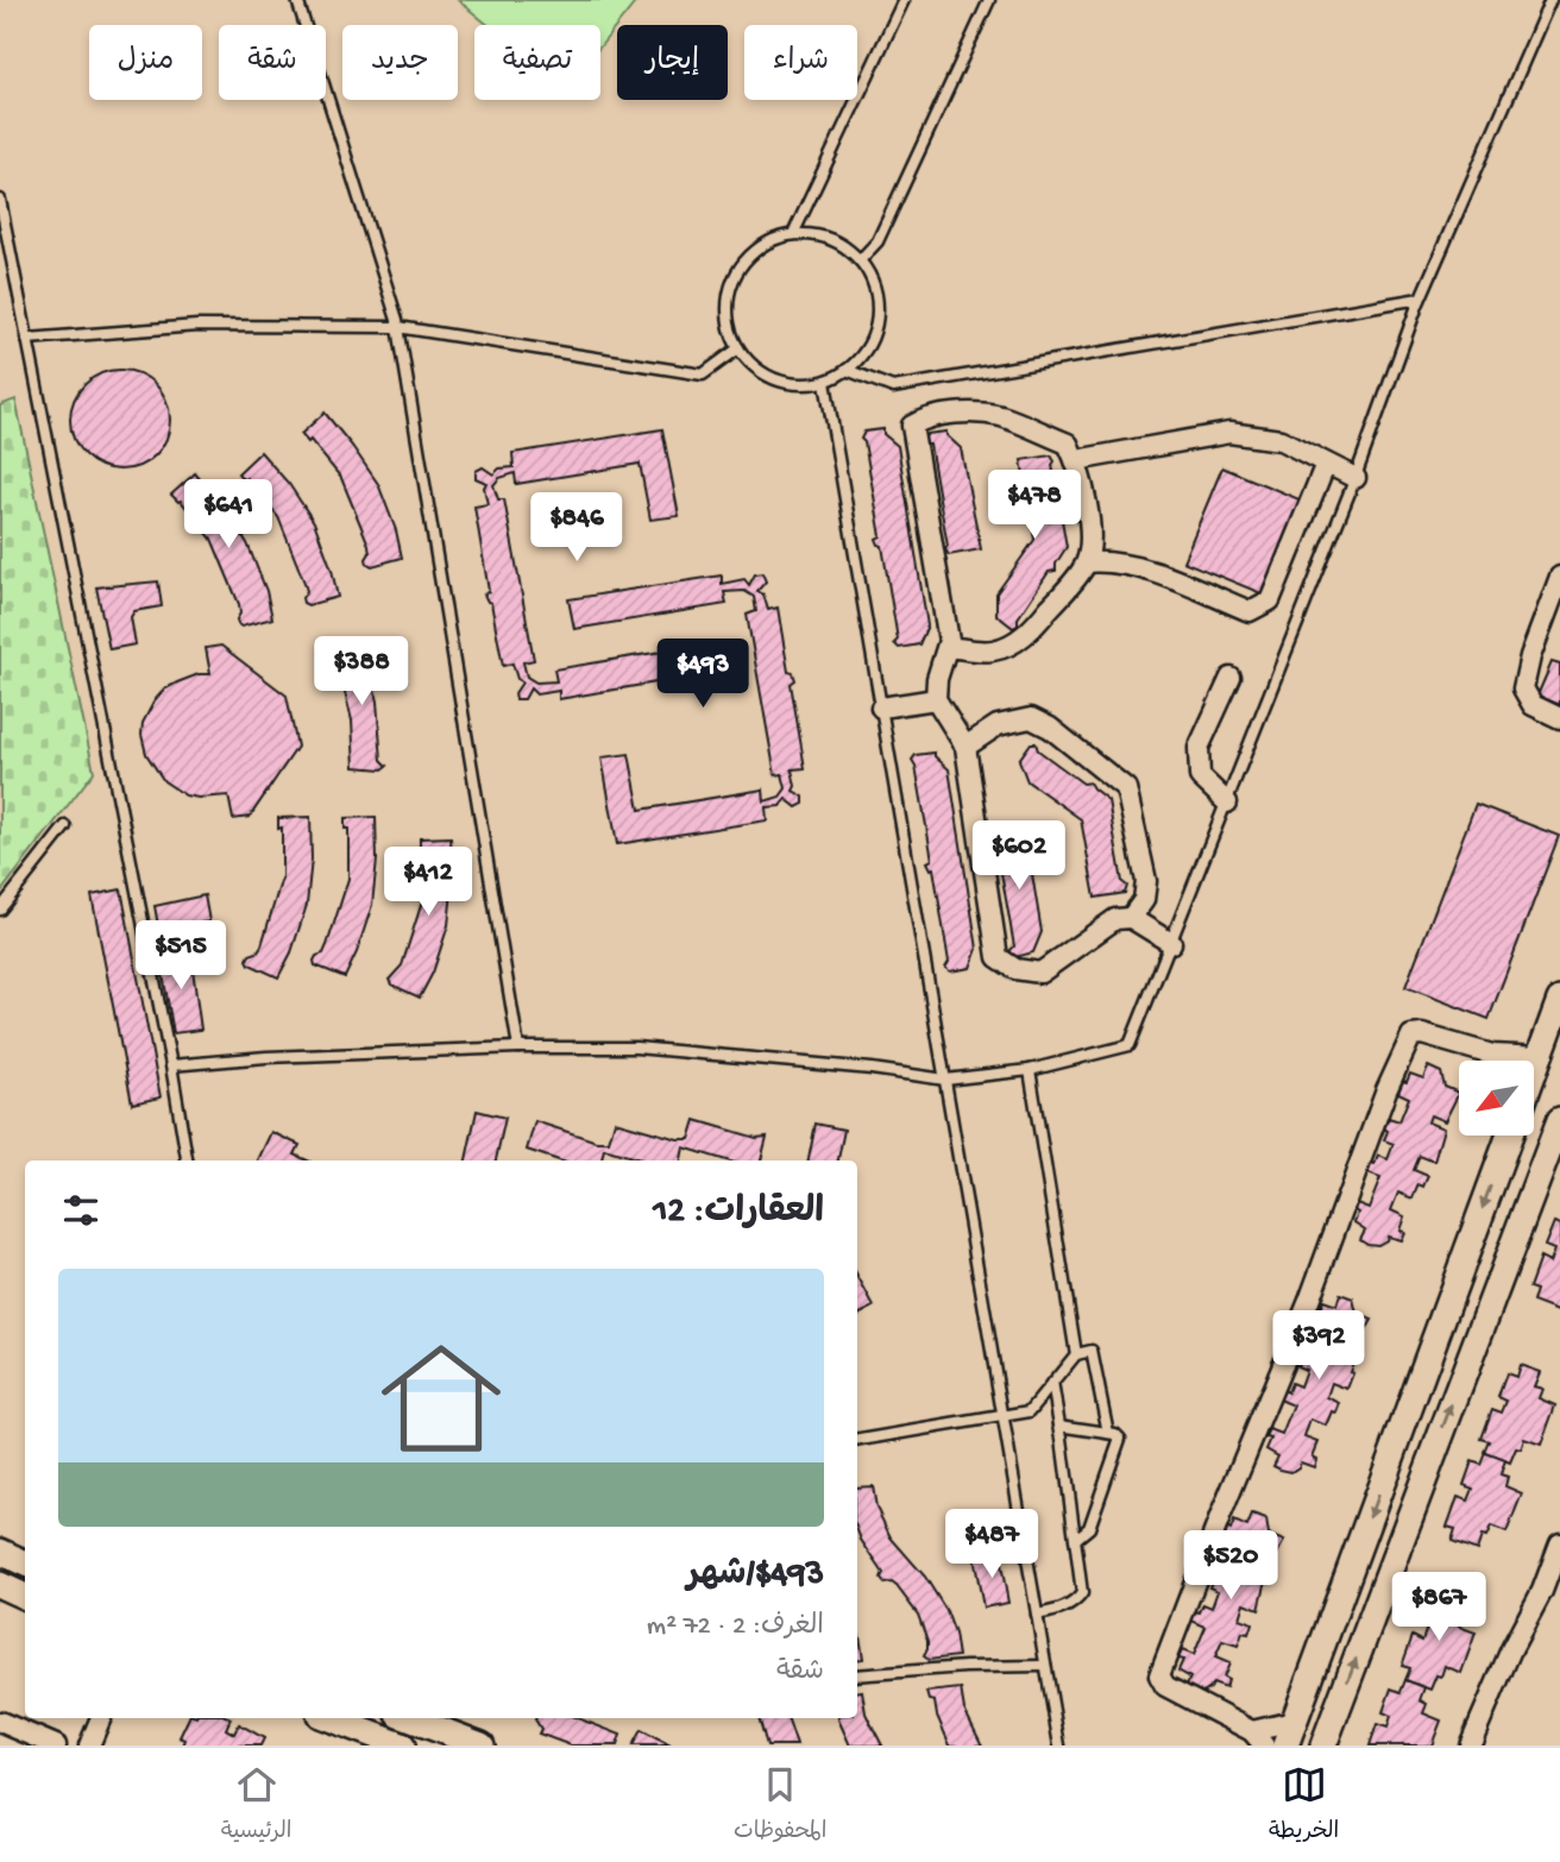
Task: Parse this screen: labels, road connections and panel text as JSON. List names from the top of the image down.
{
  "north": "bottom left",
  "page": {
    "chip": [
      "شراء",
      "إيجار",
      "تصفية",
      "جديد",
      "شقة",
      "منزل"
    ],
    "price": [
      "$478",
      "$641",
      "$846",
      "$388",
      "$493",
      "$602",
      "$412",
      "$515",
      "$392",
      "$487",
      "$520",
      "$867"
    ],
    "heading": "العقارات: 12",
    "list": [
      {
        "name": "$493/شهر",
        "note": "الغرف: 2 · 72 m² · شقة"
      }
    ],
    "tabs": ["الخريطة", "المحفوظات", "الرئيسية"]
  }
}
